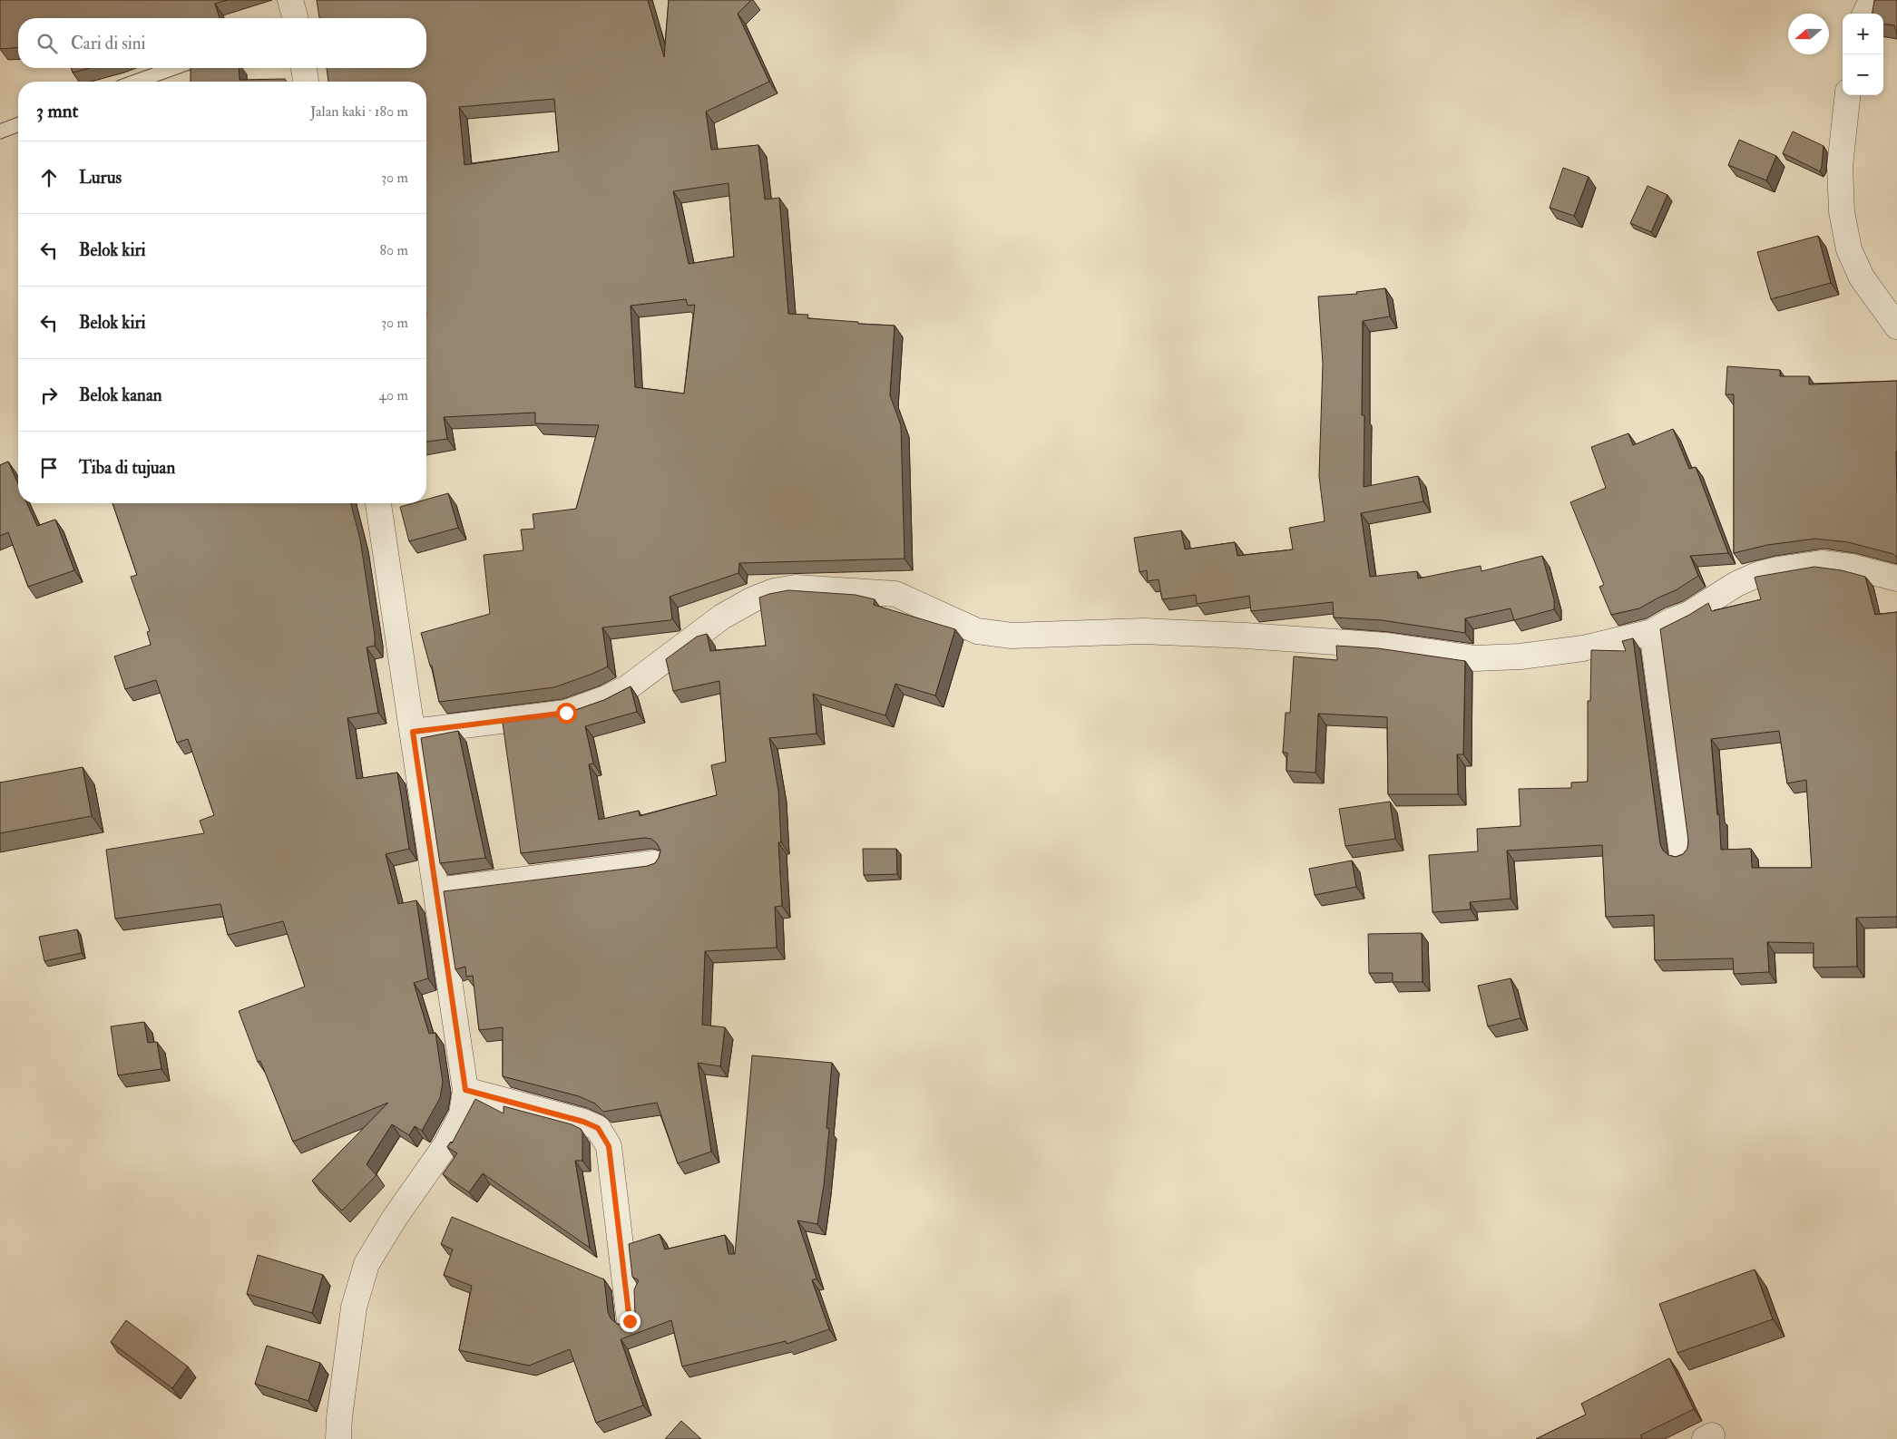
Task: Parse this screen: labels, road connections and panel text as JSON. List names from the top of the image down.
{
  "north": "left",
  "page": {
    "map_buttons": ["+", "−"],
    "search": "Cari di sini",
    "heading": ["3 mnt", "Jalan kaki · 180 m"],
    "list": [
      ["Lurus", "30 m"],
      ["Belok kiri", "80 m"],
      ["Belok kiri", "30 m"],
      ["Belok kanan", "40 m"],
      "Tiba di tujuan"
    ]
  }
}
